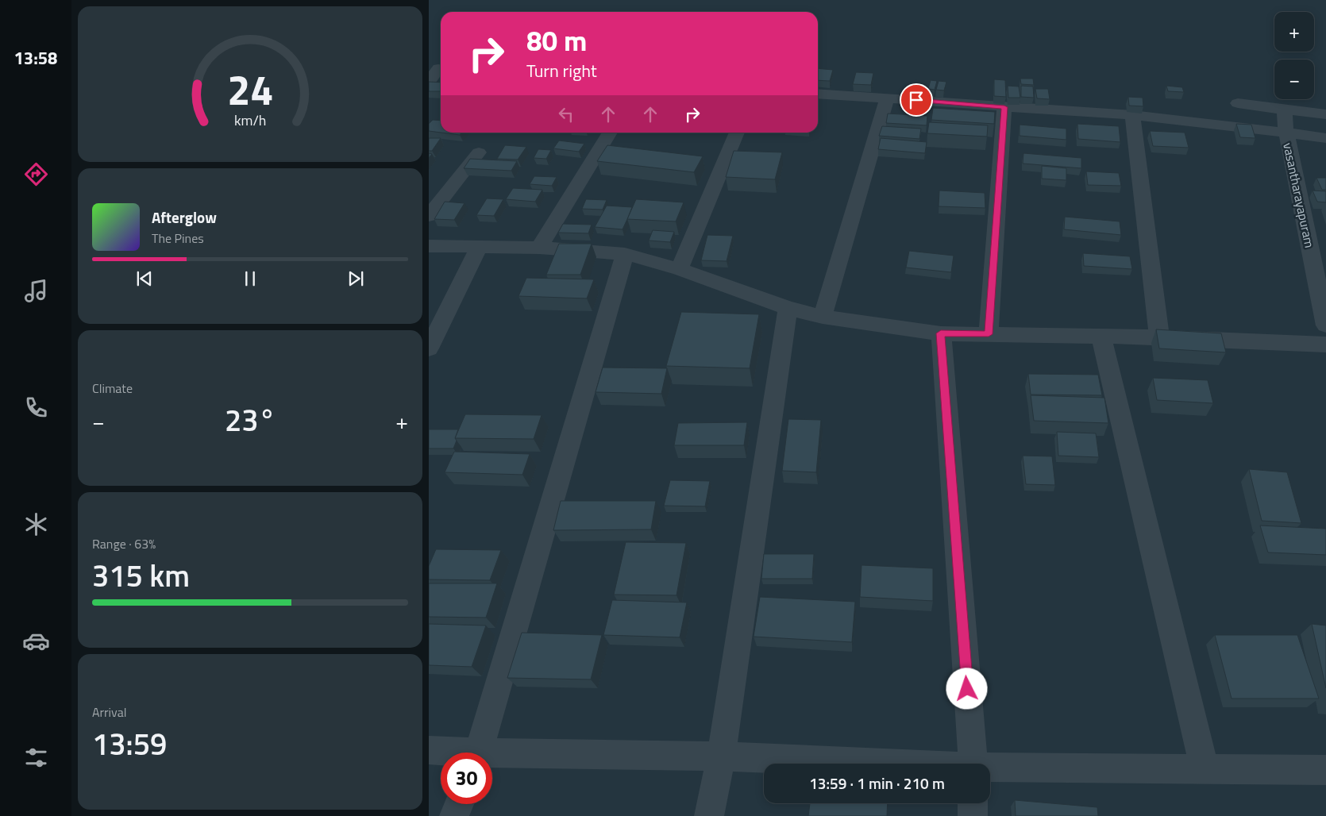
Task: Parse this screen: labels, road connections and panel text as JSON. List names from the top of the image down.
{
  "streets": {
    "street": ["vasantharayapuram"]
  },
  "page": {
    "tabs": "13:58",
    "map_buttons": ["+", "−"],
    "turn": ["80 m", "Turn right"],
    "song": ["Afterglow", "The Pines"],
    "tile": [
      "Climate",
      ["Range · 63%", "315 km"],
      ["Arrival", "13:59"]
    ],
    "heat": ["−", "23°", "+"],
    "limit": "30",
    "trip": "13:59 · 1 min · 210 m",
    "gauge": ["24", "km/h"]
  }
}
